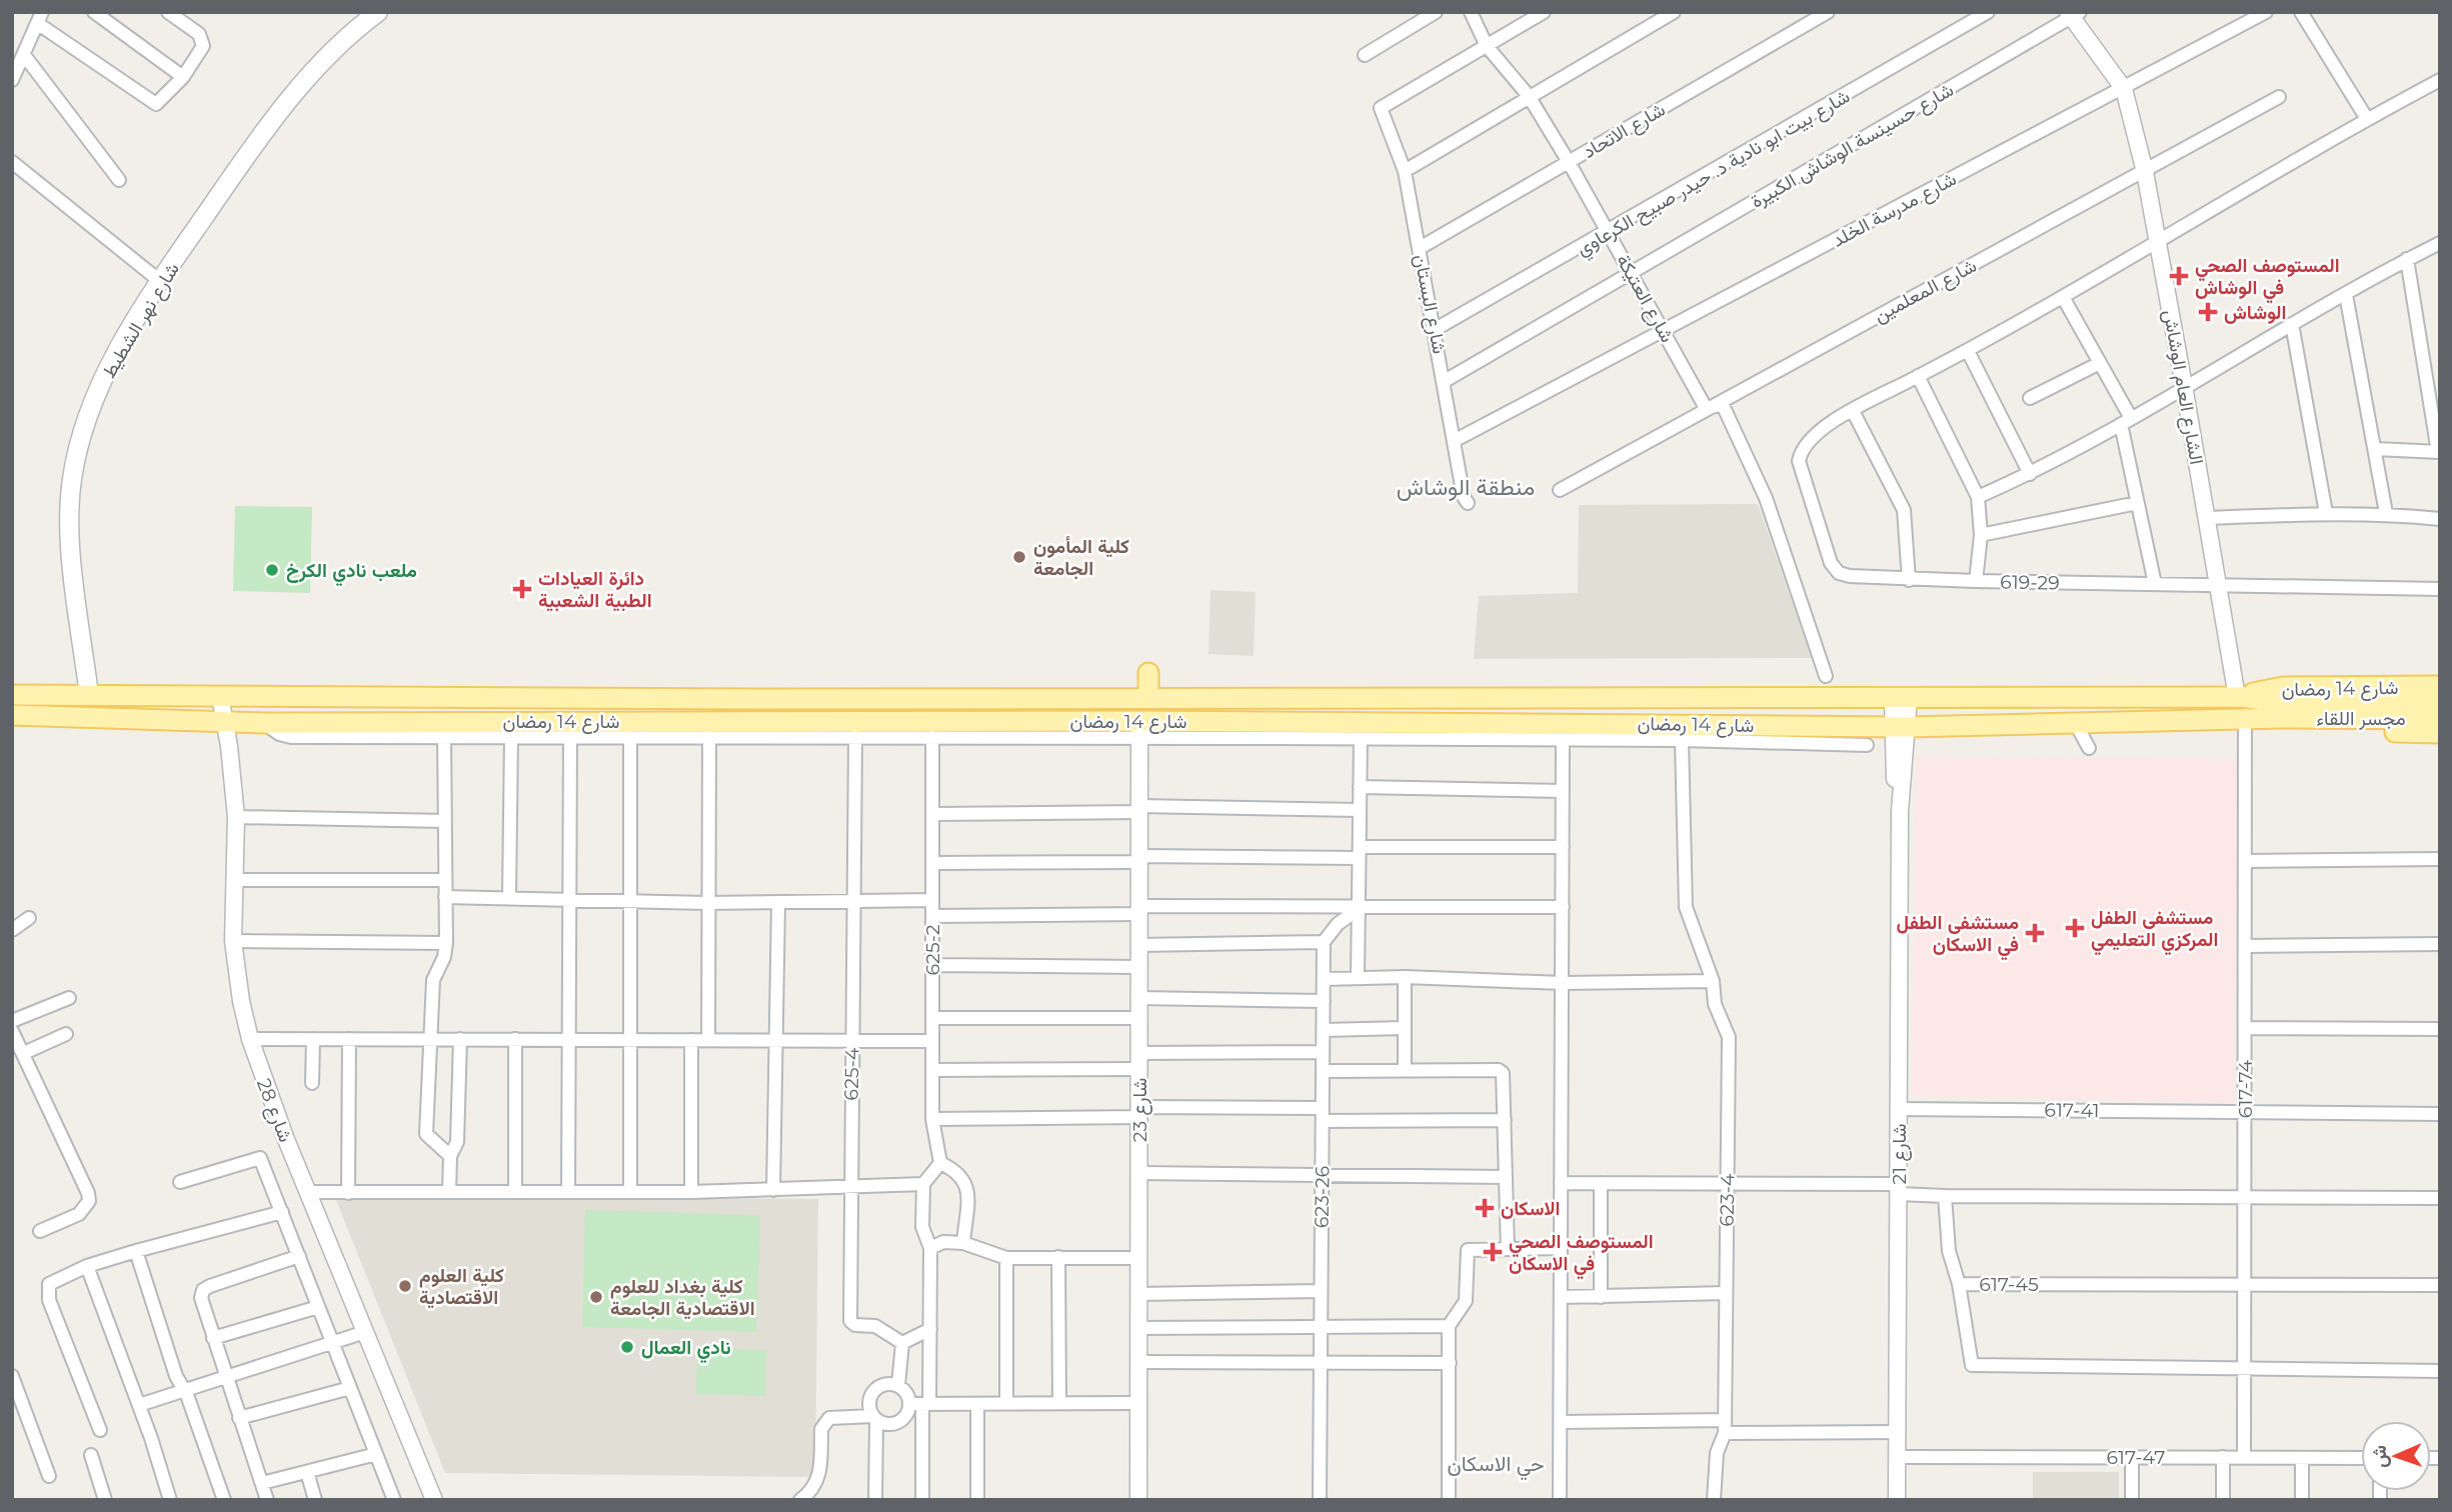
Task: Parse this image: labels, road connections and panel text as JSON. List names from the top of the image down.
{
  "streets": {
    "main road": ["شارع نهر الشطيط", "شارع 14 رمضان", "مجسر اللقاء"],
    "street": [
      "شارع الاتحاد",
      "شارع حسينسة الوشاش الكبيرة",
      "شارع بيت ابو نادية د. حيدر صبيح الكرعاوي",
      "شارع مدرسة الخلد",
      "شارع المعلمين",
      "شارع العتيکة",
      "شارع البستان",
      "الشارع العام الوشاش",
      "619-29",
      "625-2",
      "625-4",
      "617-74",
      "شارع 28",
      "شارع 23",
      "617-41",
      "شارع 21",
      "623-26",
      "623-4",
      "617-45",
      "617-47"
    ]
  },
  "crossings": [
    ["شارع الاتحاد", "شارع العتيکة"],
    ["شارع الاتحاد", "شارع البستان"],
    ["شارع حسينسة الوشاش الكبيرة", "شارع العتيکة"],
    ["شارع حسينسة الوشاش الكبيرة", "شارع البستان"],
    ["شارع حسينسة الوشاش الكبيرة", "الشارع العام الوشاش"],
    ["شارع بيت ابو نادية د. حيدر صبيح الكرعاوي", "شارع العتيکة"],
    ["شارع بيت ابو نادية د. حيدر صبيح الكرعاوي", "شارع البستان"],
    ["شارع مدرسة الخلد", "شارع العتيکة"],
    ["شارع مدرسة الخلد", "شارع البستان"],
    ["شارع مدرسة الخلد", "الشارع العام الوشاش"],
    ["شارع المعلمين", "شارع العتيکة"],
    ["شارع المعلمين", "الشارع العام الوشاش"],
    ["شارع العتيکة", "شارع البستان"],
    ["شارع نهر الشطيط", "شارع 14 رمضان"],
    ["الشارع العام الوشاش", "619-29"],
    ["الشارع العام الوشاش", "شارع 14 رمضان"],
    ["شارع 14 رمضان", "مجسر اللقاء"],
    ["شارع 14 رمضان", "617-74"],
    ["شارع 14 رمضان", "شارع 28"],
    ["شارع 14 رمضان", "شارع 23"],
    ["شارع 14 رمضان", "شارع 21"],
    ["617-74", "617-41"],
    ["617-74", "617-45"],
    ["617-74", "617-47"],
    ["617-41", "شارع 21"],
    ["شارع 21", "617-47"]
  ],
  "districts": ["منطقة الوشاش", "حي الاسكان"],
  "places": {
    "health": [
      "المستوصف الصحي في الوشاش",
      "الوشاش",
      "دائرة العيادات الطبية الشعبية",
      "مستشفى الطفل المركزي التعليمي",
      "مستشفى الطفل في الاسكان",
      "الاسكان",
      "المستوصف الصحي في الاسكان"
    ],
    "other": [
      "كلية المأمون الجامعة",
      "ملعب نادي الكرخ",
      "كلية العلوم الاقتصادية",
      "كلية بغداد للعلوم الاقتصادية الجامعة",
      "نادي العمال"
    ]
  },
  "north": "left"
}
